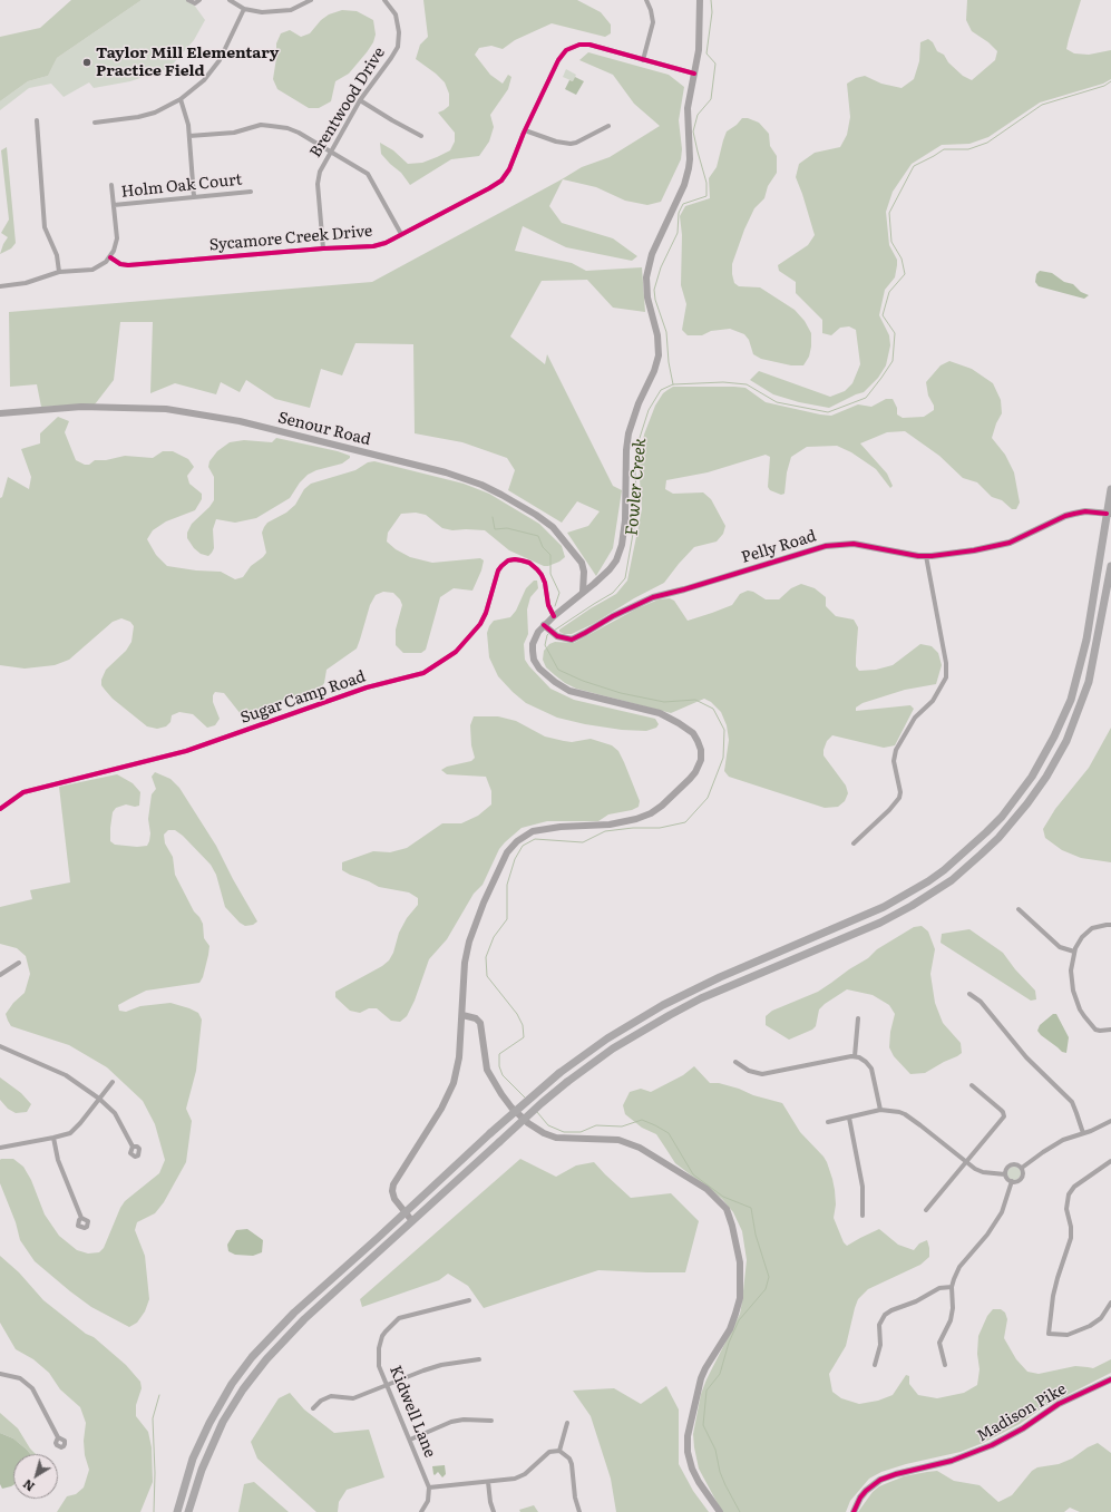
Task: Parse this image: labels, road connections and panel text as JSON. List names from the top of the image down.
{
  "streets": {
    "main road": ["Senour Road", "Pelly Road", "Madison Pike"],
    "street": [
      "Brentwood Drive",
      "Holm Oak Court",
      "Sycamore Creek Drive",
      "Sugar Camp Road",
      "Kidwell Lane"
    ]
  },
  "crossings": [
    ["Brentwood Drive", "Sycamore Creek Drive"]
  ],
  "water": ["Fowler Creek"],
  "places": ["Taylor Mill Elementary Practice Field"],
  "north": "bottom left"
}
